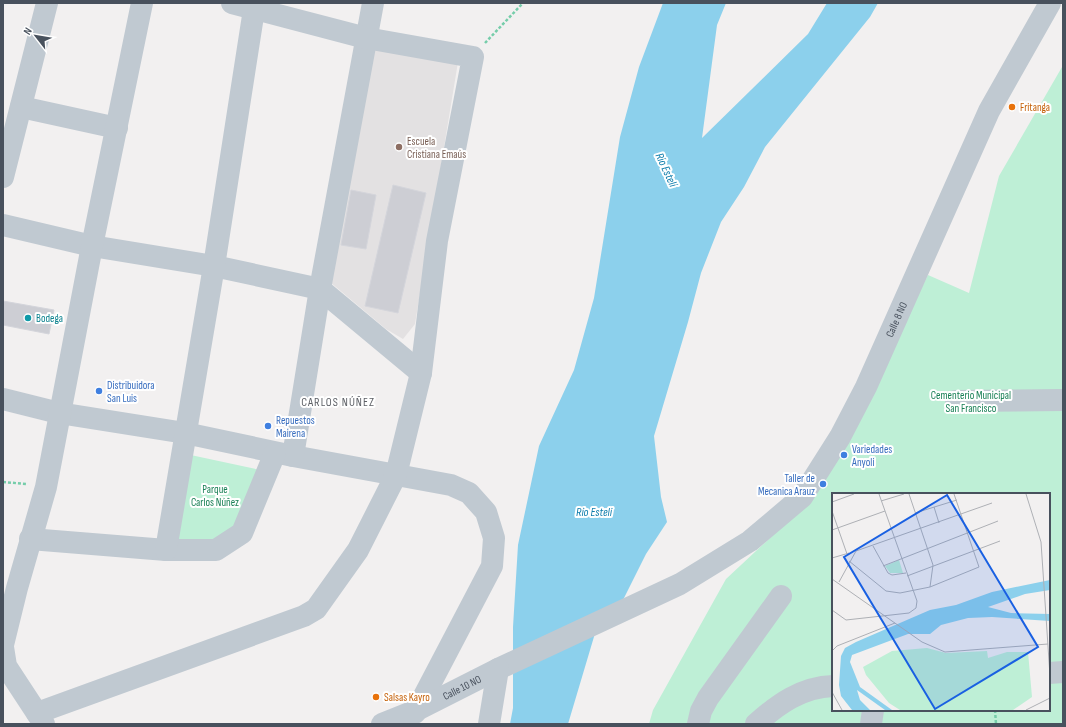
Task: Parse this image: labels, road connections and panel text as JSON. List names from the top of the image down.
{
  "streets": {
    "street": ["Calle 8 NO", "Calle 10 NO"]
  },
  "crossings": [
    ["Calle 8 NO", "Calle 10 NO"]
  ],
  "districts": ["CARLOS NÚÑEZ"],
  "water": ["Río Estelí"],
  "parks": ["Cementerio Municipal San Francisco", "Parque Carlos Núñez"],
  "places": [
    "Fritanga",
    "Escuela Cristiana Emaús",
    "Bodega",
    "Distribuidora San Luis",
    "Repuestos Mairena",
    "Variedades Anyoli",
    "Taller de Mecanica Arauz",
    "Salsas Kayro"
  ],
  "north": "top left"
}
